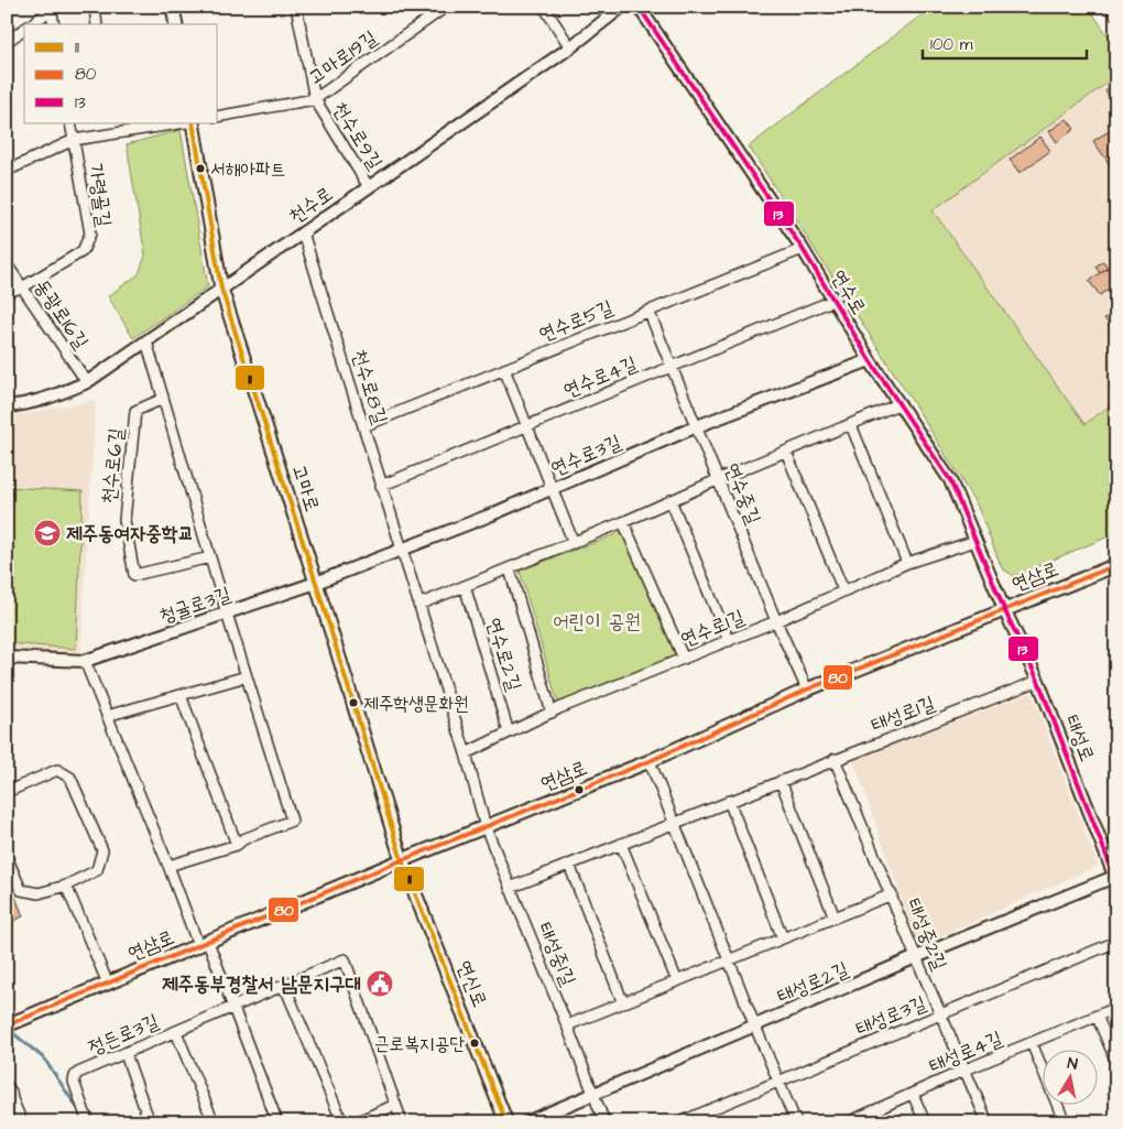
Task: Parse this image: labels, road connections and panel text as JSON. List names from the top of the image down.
{
  "streets": {
    "main road": ["고마로", "연삼로", "연신로"],
    "street": [
      "고마로19길",
      "천수로9길",
      "가령골길",
      "천수로",
      "연수로",
      "동광로16길",
      "연수로5길",
      "연수로4길",
      "천수로8길",
      "연수로3길",
      "천수로6길",
      "연수중길",
      "청귤로3길",
      "연수로1길",
      "연수로2길",
      "태성로1길",
      "태성로",
      "태성중2길",
      "태성중1길",
      "태성로2길",
      "태성로3길",
      "정든로3길",
      "태성로4길"
    ]
  },
  "crossings": [
    ["고마로19길", "천수로9길"],
    ["천수로9길", "천수로"],
    ["가령골길", "동광로16길"],
    ["천수로", "동광로16길"],
    ["천수로", "천수로8길"],
    ["천수로", "고마로"],
    ["연수로", "연수로5길"],
    ["연수로", "연수로4길"],
    ["연수로", "연수로3길"],
    ["연수로", "연삼로"],
    ["연수로", "연수로1길"],
    ["연수로", "태성로"],
    ["연수로5길", "천수로8길"],
    ["연수로5길", "연수중길"],
    ["연수로4길", "천수로8길"],
    ["연수로4길", "연수중길"],
    ["천수로8길", "연수로3길"],
    ["연수로3길", "고마로"],
    ["연수로3길", "연수중길"],
    ["연수로3길", "청귤로3길"],
    ["고마로", "연삼로"],
    ["고마로", "청귤로3길"],
    ["고마로", "연신로"],
    ["연수중길", "연삼로"],
    ["연수중길", "연수로1길"],
    ["연삼로", "태성로"],
    ["연삼로", "태성중1길"],
    ["연삼로", "연신로"],
    ["연수로1길", "연수로2길"],
    ["태성로1길", "태성로"],
    ["태성로1길", "태성중2길"],
    ["태성로1길", "태성중1길"],
    ["태성로", "태성로2길"],
    ["태성중2길", "태성로2길"],
    ["태성중2길", "태성로3길"],
    ["태성중2길", "태성로4길"],
    ["태성중1길", "태성로2길"]
  ],
  "parks": ["어린이 공원"],
  "places": {
    "other": ["서해아파트", "제주학생문화원", "근로복지공단"],
    "school or university": ["제주동여자중학교"],
    "public building": ["제주동부경찰서 남문지구대"]
  },
  "lines": ["transit line 13", "transit line 11", "transit line 80"],
  "legend": ["11", "80", "13"],
  "scale_bar": "100 m",
  "north": "top"
}
